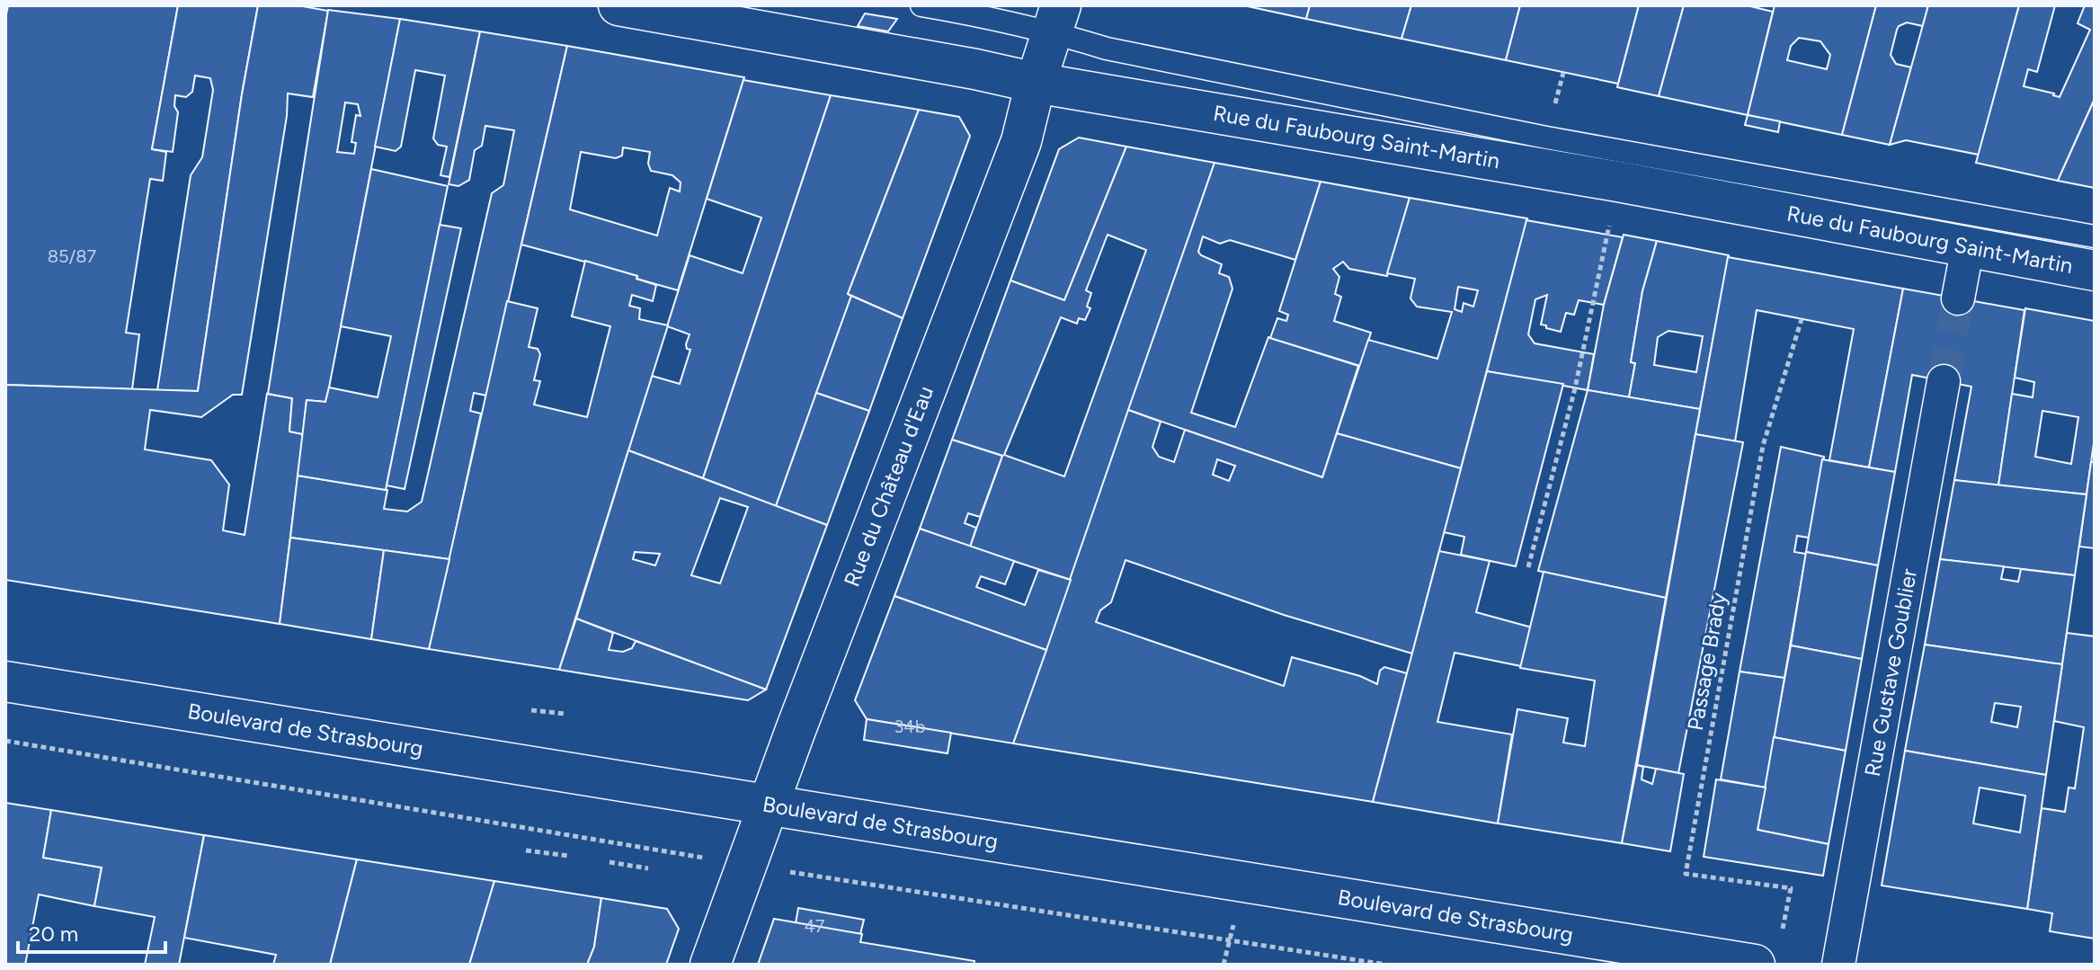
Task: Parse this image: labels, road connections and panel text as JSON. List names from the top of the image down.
{
  "streets": {
    "main road": ["Rue du Faubourg Saint-Martin", "Rue du Château d'Eau", "Boulevard de Strasbourg"],
    "street": ["Rue Gustave Goublier"],
    "path": ["Passage Brady"]
  },
  "crossings": [
    ["Rue du Faubourg Saint-Martin", "Rue du Château d'Eau"],
    ["Rue du Château d'Eau", "Boulevard de Strasbourg"]
  ],
  "house_numbers": ["85/87", "34b", "47"],
  "scale_bar": "20 m"
}
